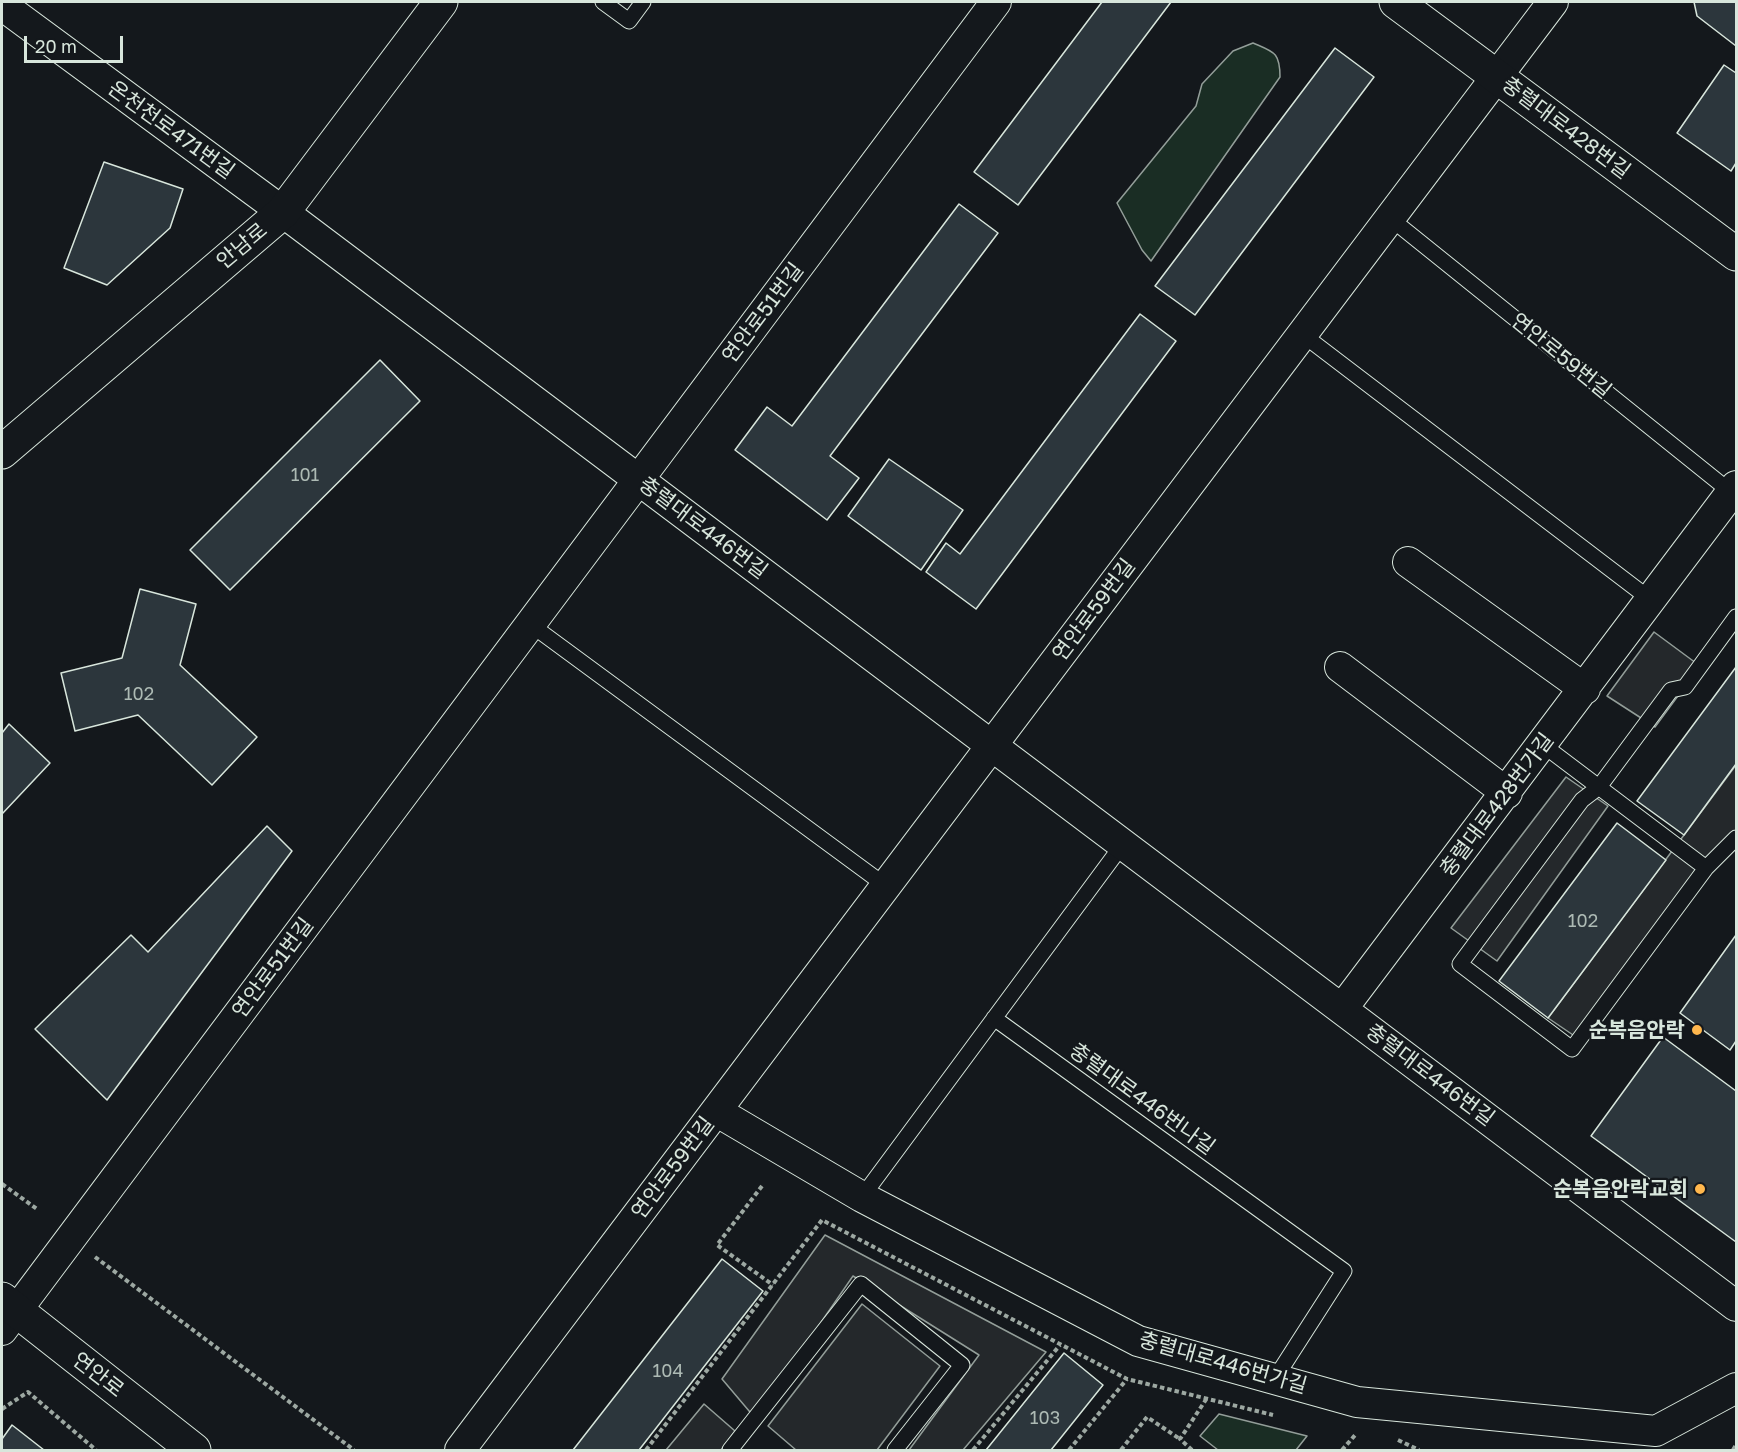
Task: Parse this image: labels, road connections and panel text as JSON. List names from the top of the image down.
{
  "streets": {
    "street": [
      "충렬대로428번길",
      "온천천로471번길",
      "안남로",
      "연안로51번길",
      "연안로59번길",
      "충렬대로446번길",
      "충렬대로428번가길",
      "충렬대로446번가길",
      "연안로"
    ],
    "lane": ["충렬대로446번나길"]
  },
  "crossings": [
    ["충렬대로428번길", "연안로59번길"],
    ["온천천로471번길", "안남로"],
    ["온천천로471번길", "충렬대로446번길"],
    ["안남로", "충렬대로446번길"],
    ["연안로51번길", "충렬대로446번길"],
    ["연안로51번길", "연안로"],
    ["연안로59번길", "충렬대로446번길"],
    ["연안로59번길", "충렬대로428번가길"],
    ["연안로59번길", "충렬대로446번가길"],
    ["충렬대로446번길", "충렬대로428번가길"],
    ["충렬대로446번나길", "충렬대로446번가길"]
  ],
  "places": ["순복음안락", "순복음안락교회"],
  "house_numbers": [
    "101",
    "102",
    "102",
    "104",
    "103"
  ],
  "scale_bar": "20 m"
}
